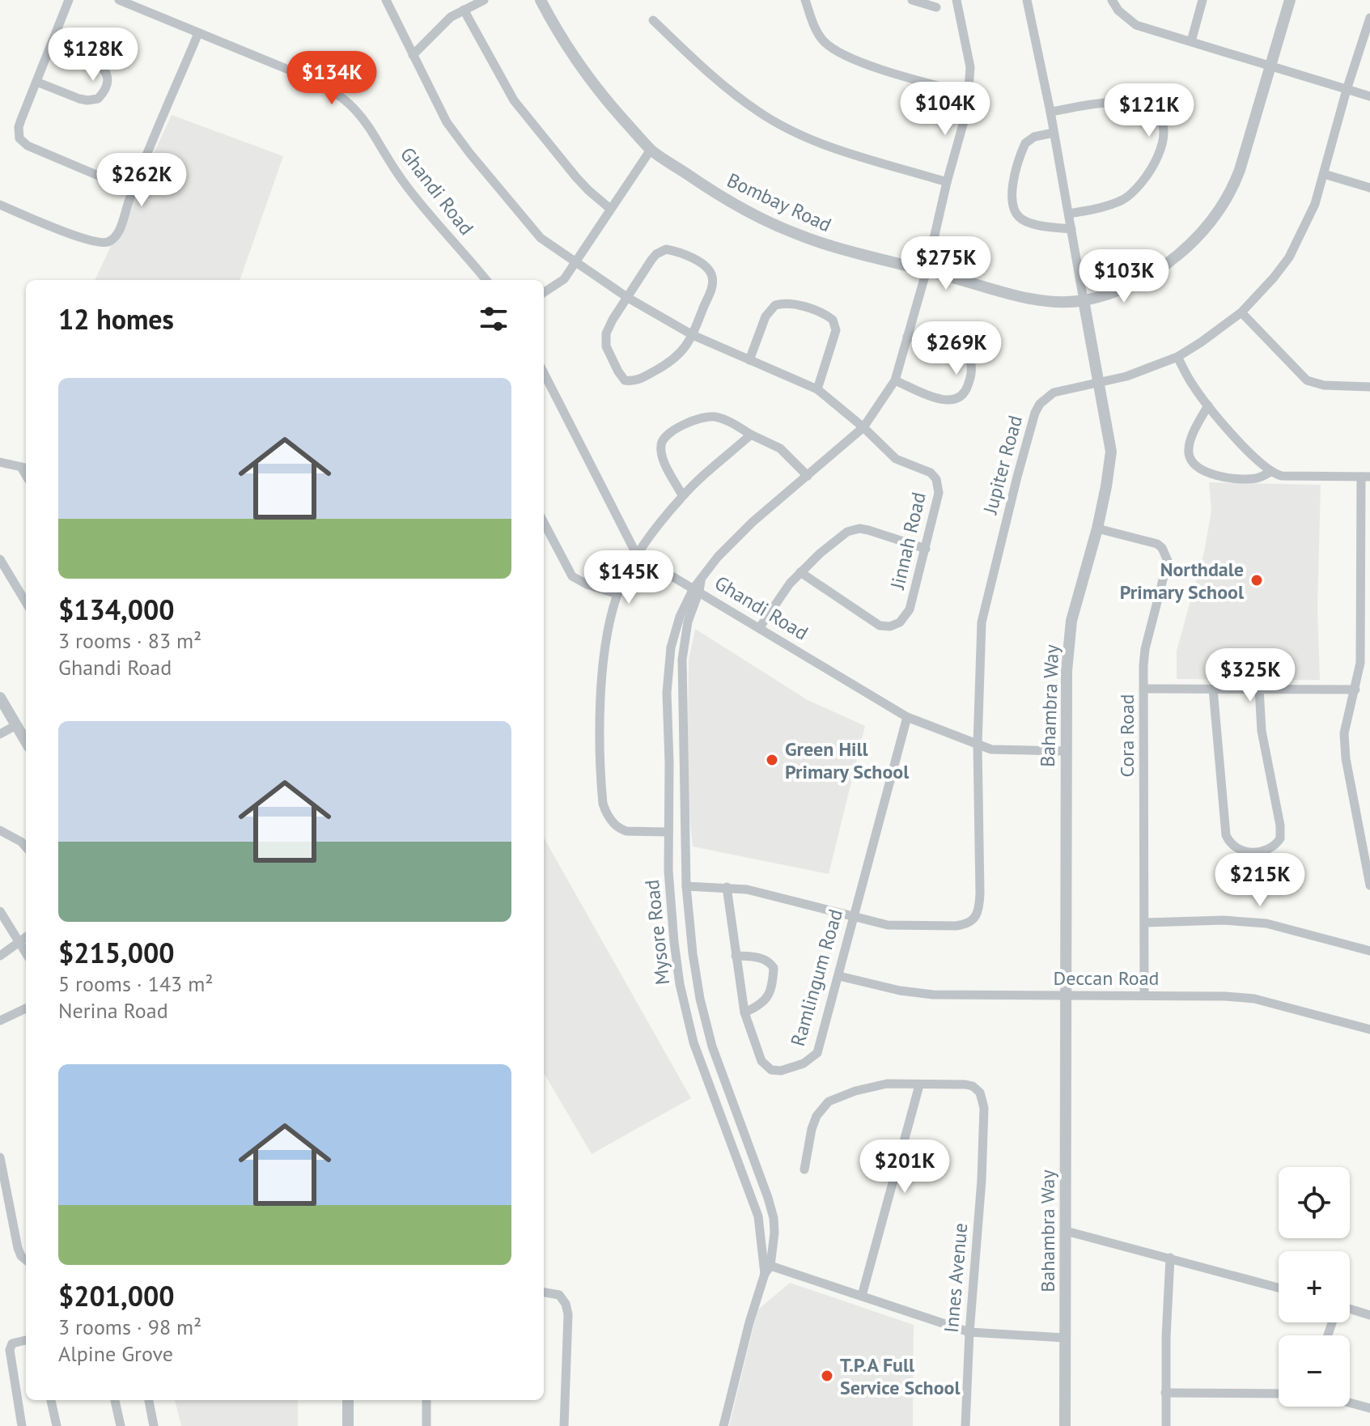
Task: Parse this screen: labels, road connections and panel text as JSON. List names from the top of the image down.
{
  "streets": {
    "street": [
      "Ghandi Road",
      "Bombay Road",
      "Jupiter Road",
      "Jinnah Road",
      "Bahambra Way",
      "Cora Road",
      "Mysore Road",
      "Ramlingum Road",
      "Deccan Road",
      "Innes Avenue"
    ]
  },
  "crossings": [
    ["Ghandi Road", "Jupiter Road"],
    ["Ghandi Road", "Bahambra Way"],
    ["Ghandi Road", "Mysore Road"],
    ["Ghandi Road", "Ramlingum Road"],
    ["Bombay Road", "Bahambra Way"],
    ["Bombay Road", "Mysore Road"],
    ["Jupiter Road", "Bahambra Way"],
    ["Jupiter Road", "Ramlingum Road"],
    ["Jinnah Road", "Mysore Road"],
    ["Bahambra Way", "Cora Road"],
    ["Bahambra Way", "Deccan Road"],
    ["Cora Road", "Deccan Road"],
    ["Ramlingum Road", "Deccan Road"]
  ],
  "places": ["Northdale Primary School", "Green Hill Primary School", "T.P.A Full Service School"],
  "page": {
    "price": [
      "$128K",
      "$134K",
      "$104K",
      "$121K",
      "$262K",
      "$275K",
      "$103K",
      "$269K",
      "$145K",
      "$325K",
      "$215K",
      "$201K"
    ],
    "heading": "12 homes",
    "list": [
      {
        "name": "$134,000",
        "note": "3 rooms · 83 m² · Ghandi Road"
      },
      {
        "name": "$215,000",
        "note": "5 rooms · 143 m² · Nerina Road"
      },
      {
        "name": "$201,000",
        "note": "3 rooms · 98 m² · Alpine Grove"
      }
    ],
    "map_buttons": ["+", "−"]
  }
}
